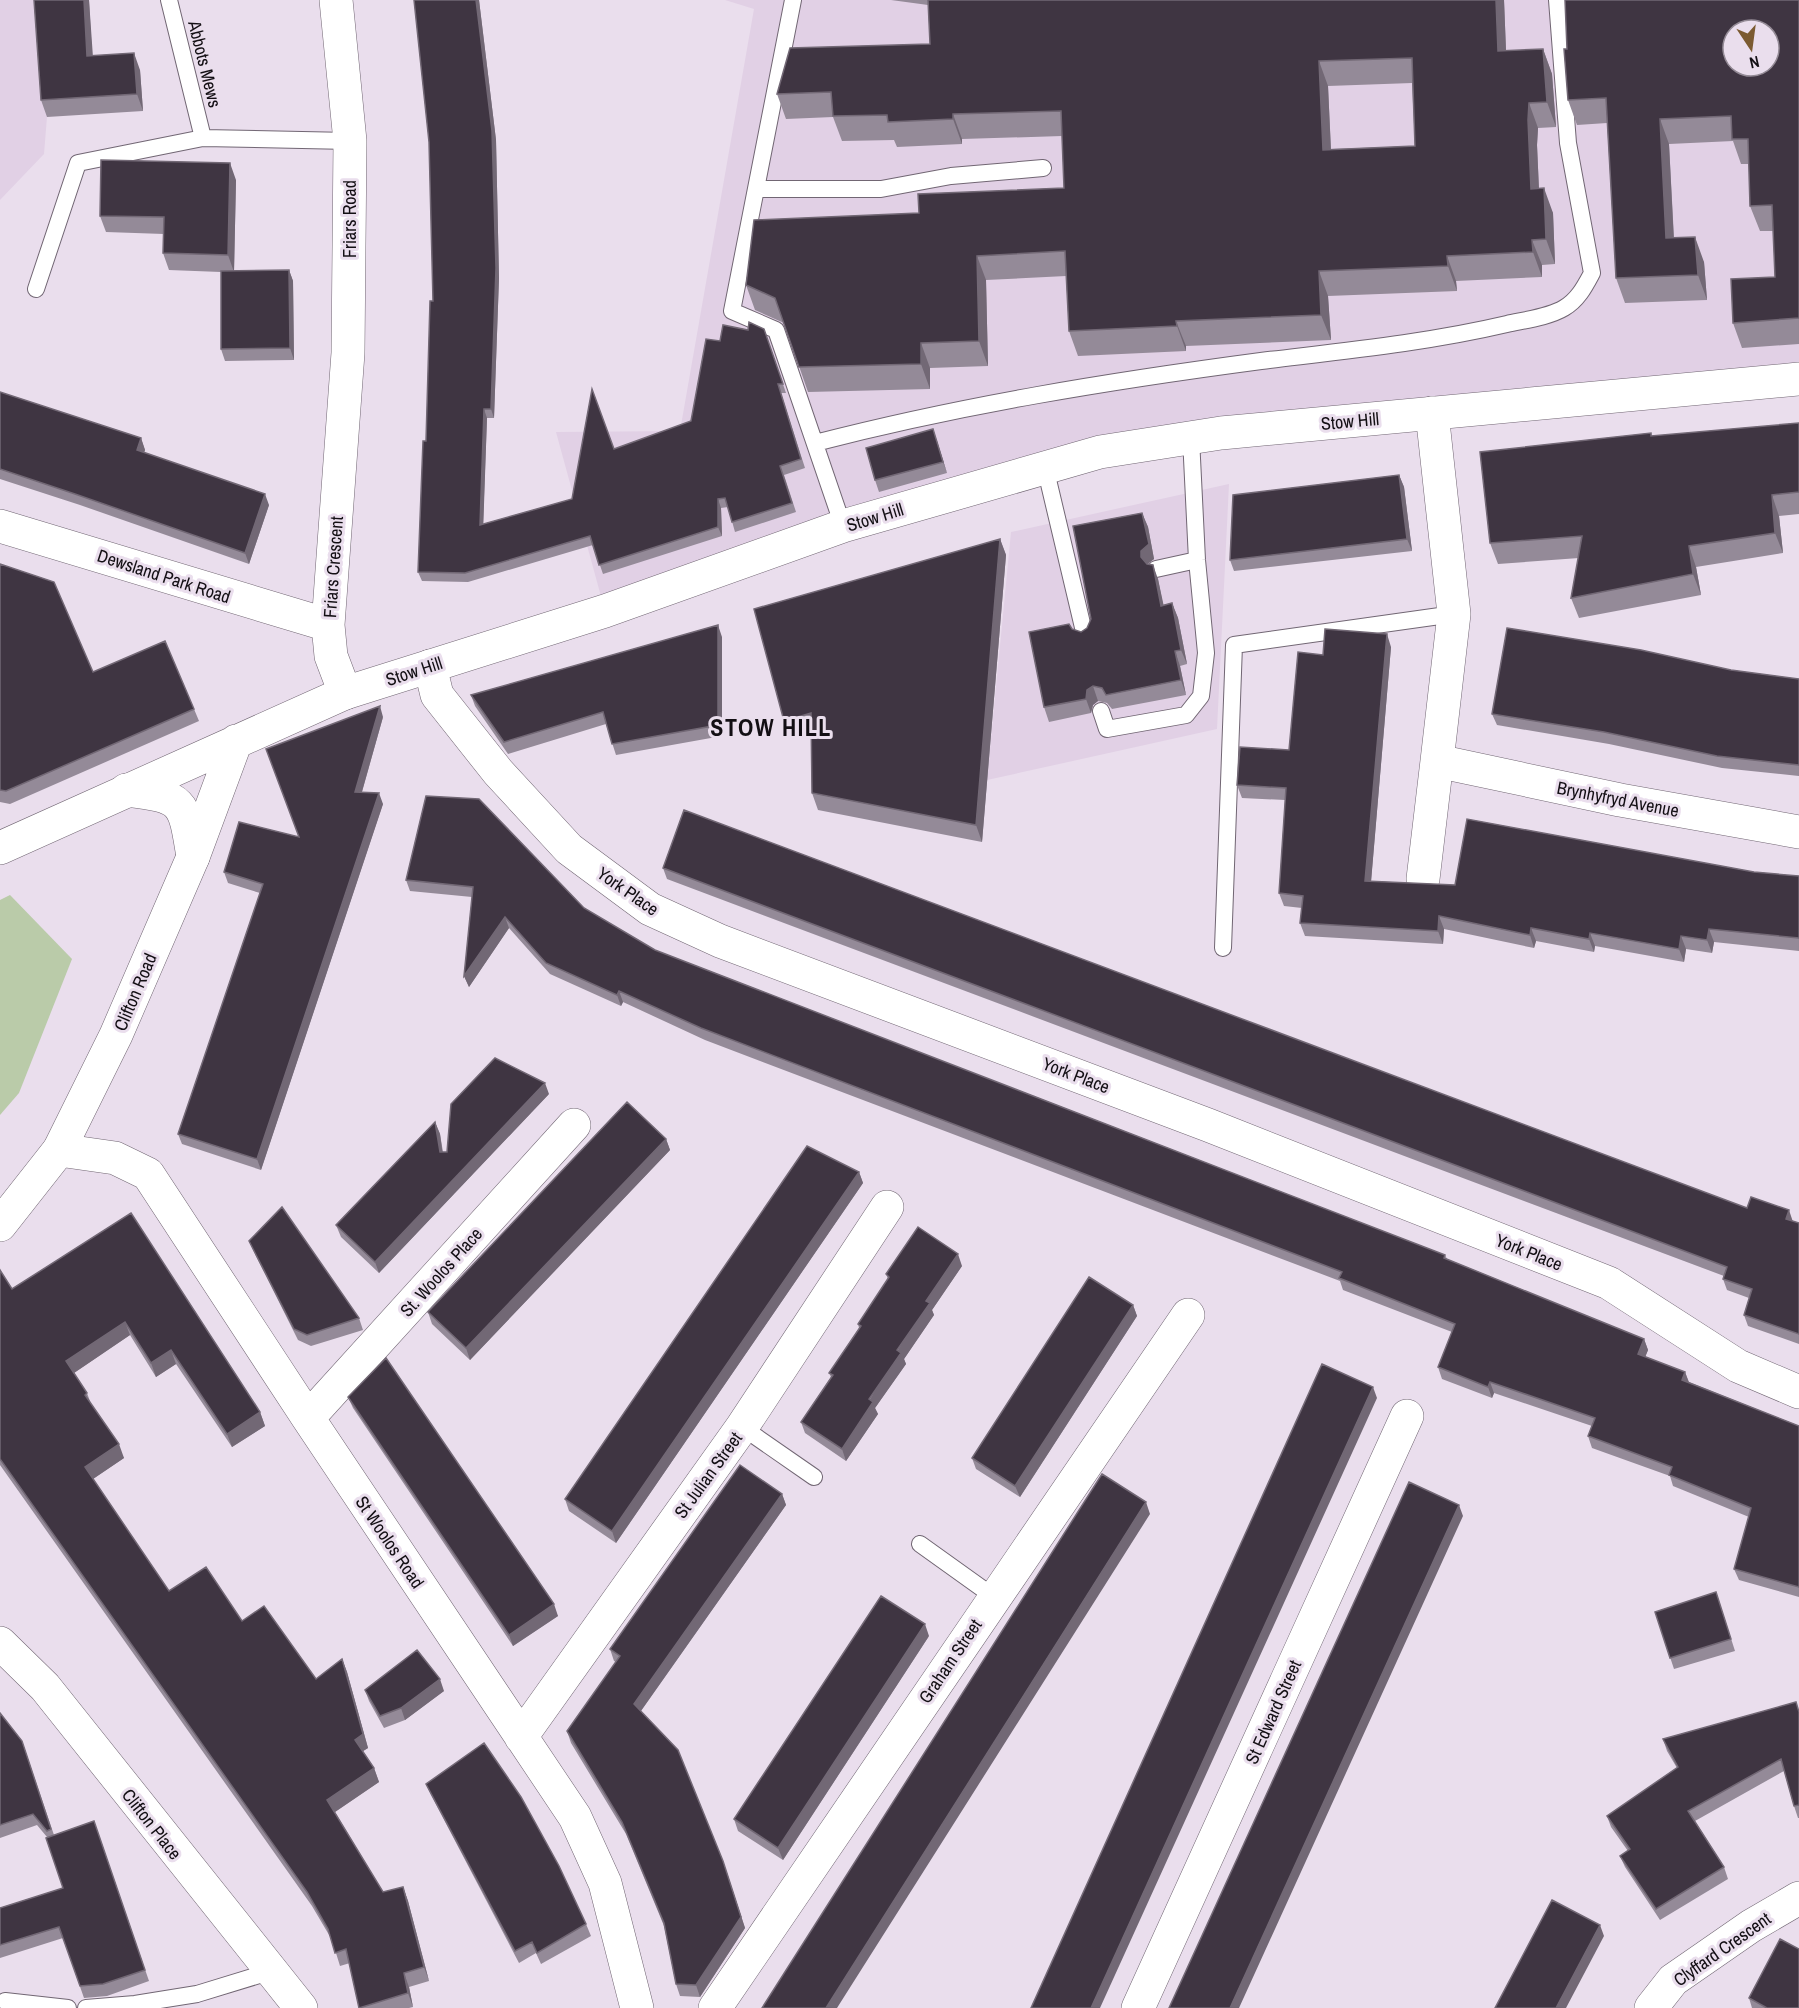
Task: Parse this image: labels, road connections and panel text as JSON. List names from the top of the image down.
{
  "streets": {
    "street": [
      "Friars Road",
      "Stow Hill",
      "Friars Crescent",
      "Dewsland Park Road",
      "Brynhyfryd Avenue",
      "York Place",
      "Clifton Road",
      "St. Woolos Place",
      "St Julian Street",
      "St Woolos Road",
      "Graham Street",
      "St Edward Street",
      "Clifton Place",
      "Clyffard Crescent"
    ],
    "lane": ["Abbots Mews"]
  },
  "crossings": [
    ["Friars Road", "Friars Crescent"],
    ["Stow Hill", "Friars Crescent"],
    ["Stow Hill", "York Place"],
    ["Stow Hill", "Clifton Road"],
    ["Friars Crescent", "Dewsland Park Road"],
    ["Clifton Road", "St Woolos Road"],
    ["St. Woolos Place", "St Woolos Road"],
    ["St Julian Street", "St Woolos Road"]
  ],
  "districts": ["STOW HILL"],
  "north": "bottom"
}
